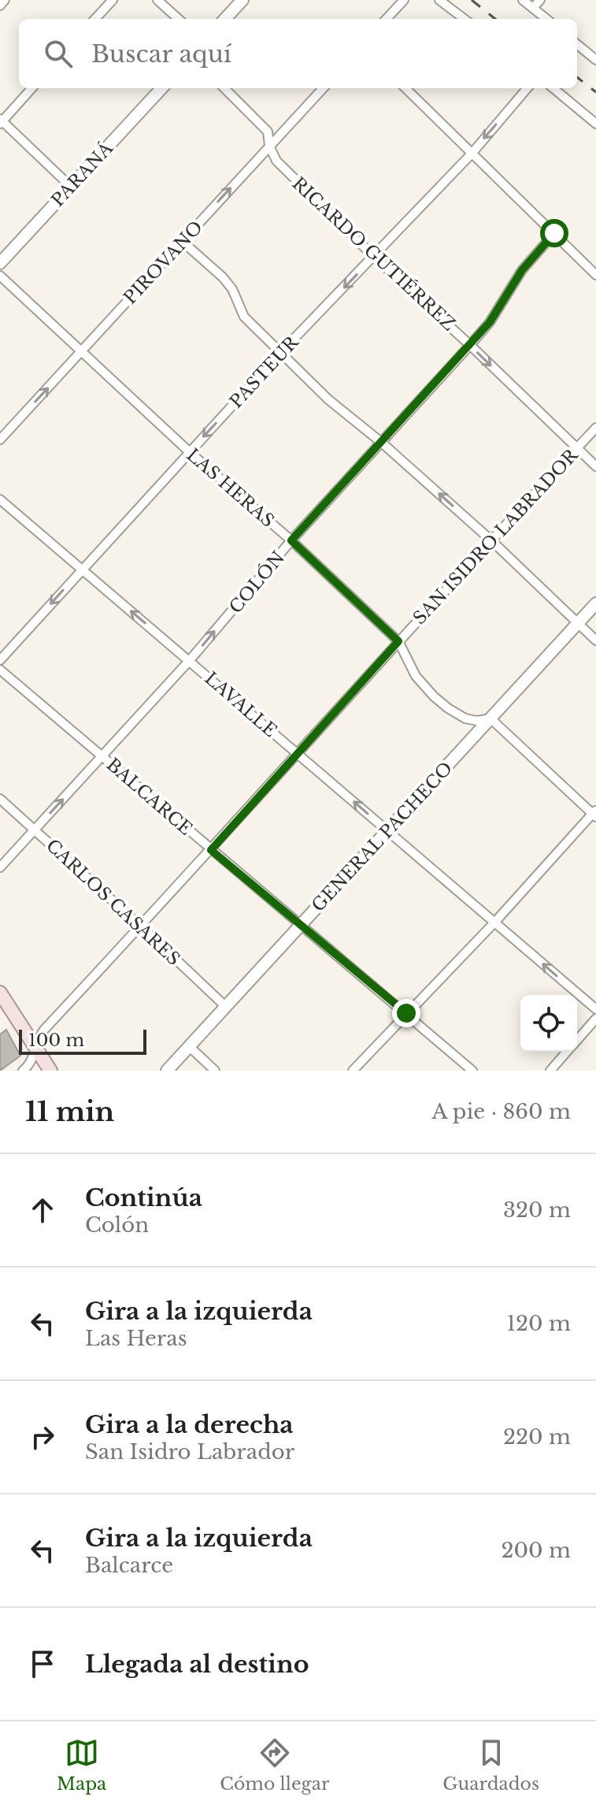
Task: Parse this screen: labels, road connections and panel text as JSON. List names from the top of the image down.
{
  "streets": {
    "street": [
      "PARANÁ",
      "RICARDO GUTIÉRREZ",
      "PIROVANO",
      "PASTEUR",
      "LAS HERAS",
      "SAN ISIDRO LABRADOR",
      "COLÓN",
      "LAVALLE",
      "BALCARCE",
      "GENERAL PACHECO",
      "CARLOS CASARES"
    ]
  },
  "crossings": [
    ["RICARDO GUTIÉRREZ", "PIROVANO"],
    ["RICARDO GUTIÉRREZ", "PASTEUR"],
    ["RICARDO GUTIÉRREZ", "SAN ISIDRO LABRADOR"],
    ["RICARDO GUTIÉRREZ", "COLÓN"],
    ["PIROVANO", "LAS HERAS"],
    ["PASTEUR", "LAS HERAS"],
    ["PASTEUR", "LAVALLE"],
    ["LAS HERAS", "SAN ISIDRO LABRADOR"],
    ["LAS HERAS", "COLÓN"],
    ["LAS HERAS", "GENERAL PACHECO"],
    ["SAN ISIDRO LABRADOR", "LAVALLE"],
    ["SAN ISIDRO LABRADOR", "BALCARCE"],
    ["SAN ISIDRO LABRADOR", "CARLOS CASARES"],
    ["COLÓN", "LAVALLE"],
    ["COLÓN", "BALCARCE"],
    ["COLÓN", "CARLOS CASARES"],
    ["LAVALLE", "GENERAL PACHECO"],
    ["BALCARCE", "GENERAL PACHECO"],
    ["GENERAL PACHECO", "CARLOS CASARES"]
  ],
  "one_way": ["PIROVANO", "PASTEUR", "LAVALLE"],
  "scale_bar": "100 m",
  "page": {
    "search": "Buscar aquí",
    "scale": "100 m",
    "heading": ["11 min", "A pie · 860 m"],
    "list": [
      ["Continúa", "Colón", "320 m"],
      ["Gira a la izquierda", "Las Heras", "120 m"],
      ["Gira a la derecha", "San Isidro Labrador", "220 m"],
      ["Gira a la izquierda", "Balcarce", "200 m"],
      "Llegada al destino"
    ],
    "nav": ["Mapa", "Cómo llegar", "Guardados"]
  }
}
